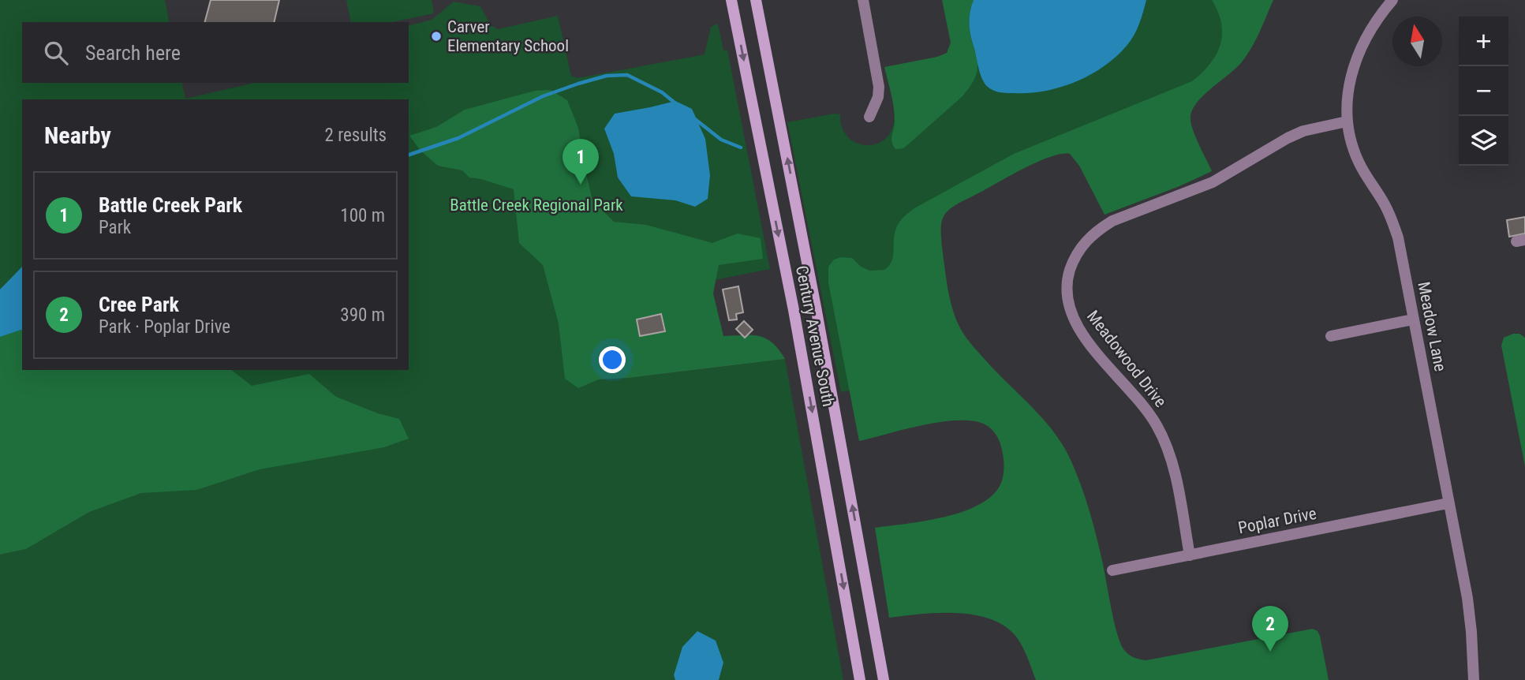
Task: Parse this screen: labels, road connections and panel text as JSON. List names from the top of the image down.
{
  "streets": {
    "main road": ["Century Avenue South"],
    "street": ["Meadow Lane", "Meadowood Drive", "Poplar Drive"]
  },
  "crossings": [
    ["Meadow Lane", "Meadowood Drive"],
    ["Meadow Lane", "Poplar Drive"],
    ["Meadowood Drive", "Poplar Drive"]
  ],
  "parks": ["Battle Creek Regional Park"],
  "places": ["Carver Elementary School"],
  "north": "top",
  "page": {
    "map_buttons": ["+", "−"],
    "search": "Search here",
    "heading": ["Nearby", "2 results"],
    "pins": ["1", "2"],
    "list": [
      {
        "mark": "1",
        "name": "Battle Creek Park",
        "note": "Park",
        "value": "100 m"
      },
      {
        "mark": "2",
        "name": "Cree Park",
        "note": "Park · Poplar Drive",
        "value": "390 m"
      }
    ]
  }
}
